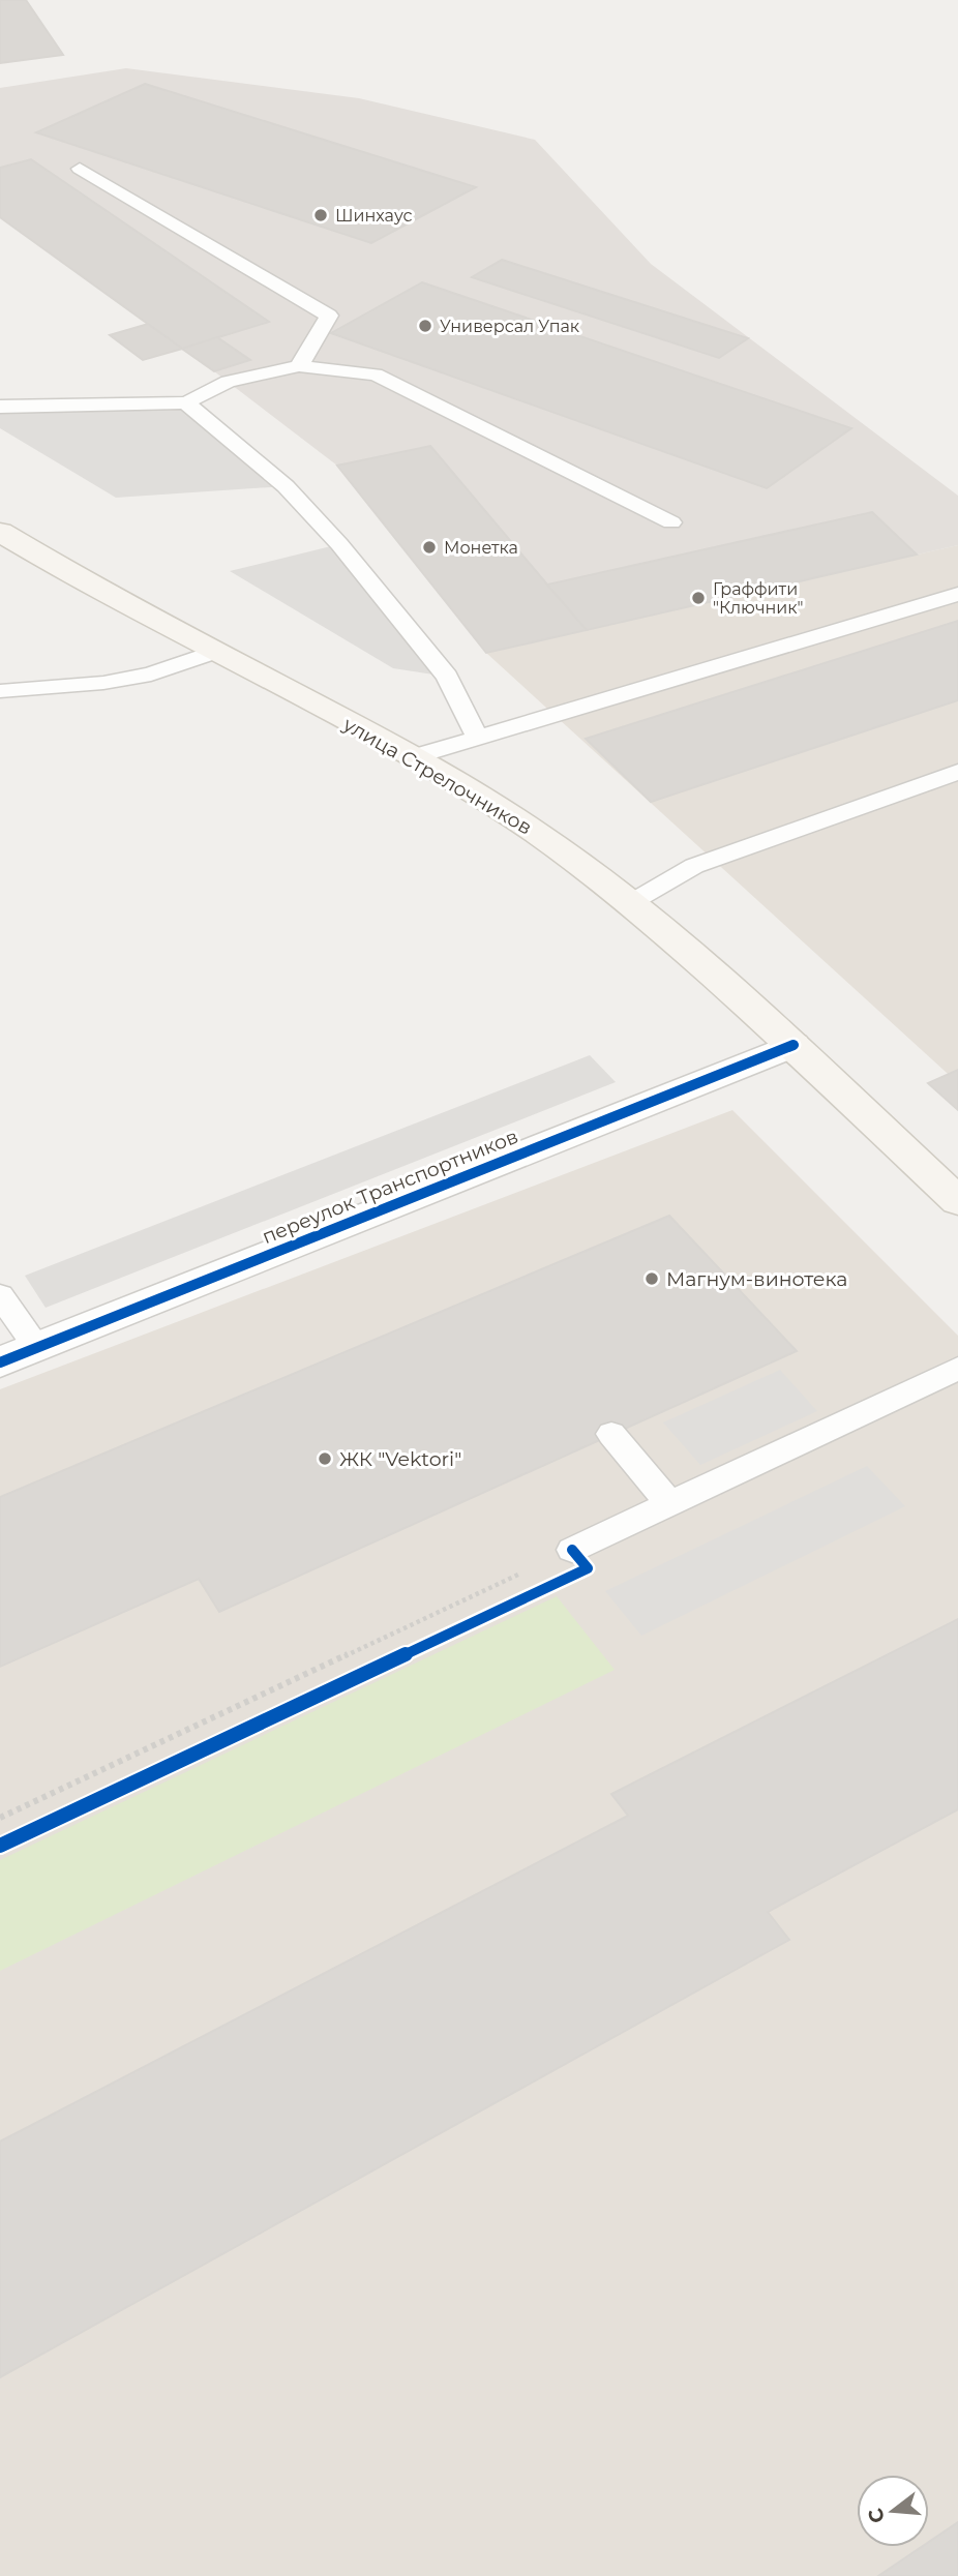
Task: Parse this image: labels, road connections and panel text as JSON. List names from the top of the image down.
{
  "streets": {
    "main road": ["улица Стрелочников"],
    "street": ["переулок Транспортников"]
  },
  "crossings": [
    ["улица Стрелочников", "переулок Транспортников"]
  ],
  "places": [
    "Шинхаус",
    "Универсал Упак",
    "Монетка",
    "Граффити \"Ключник\"",
    "Магнум-винотека",
    "ЖК \"Vektori\""
  ],
  "north": "left"
}
